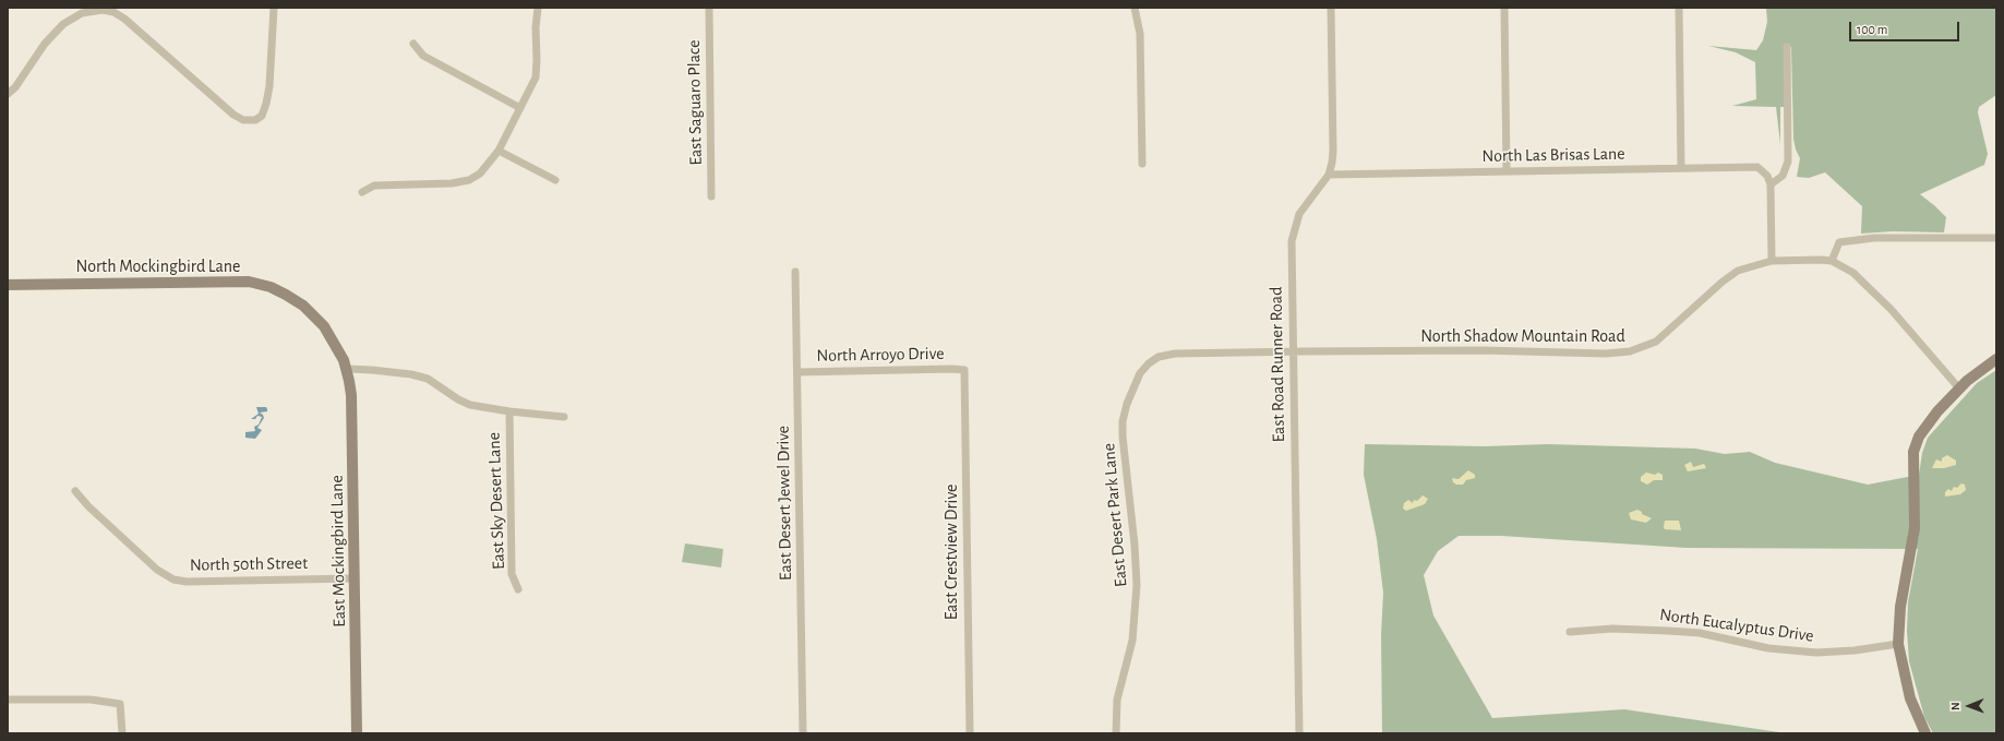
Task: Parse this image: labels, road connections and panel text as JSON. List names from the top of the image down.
{
  "streets": {
    "street": [
      "East Saguaro Place",
      "North Las Brisas Lane",
      "North Mockingbird Lane",
      "North Shadow Mountain Road",
      "North Arroyo Drive",
      "East Road Runner Road",
      "East Sky Desert Lane",
      "East Desert Jewel Drive",
      "East Desert Park Lane",
      "East Mockingbird Lane",
      "East Crestview Drive",
      "North 50th Street",
      "North Eucalyptus Drive"
    ]
  },
  "crossings": [
    ["North Las Brisas Lane", "East Road Runner Road"],
    ["North Mockingbird Lane", "East Mockingbird Lane"],
    ["North Shadow Mountain Road", "East Road Runner Road"],
    ["North Shadow Mountain Road", "East Desert Park Lane"],
    ["North Arroyo Drive", "East Desert Jewel Drive"],
    ["North Arroyo Drive", "East Crestview Drive"],
    ["East Mockingbird Lane", "North 50th Street"]
  ],
  "scale_bar": "100 m",
  "north": "left"
}
